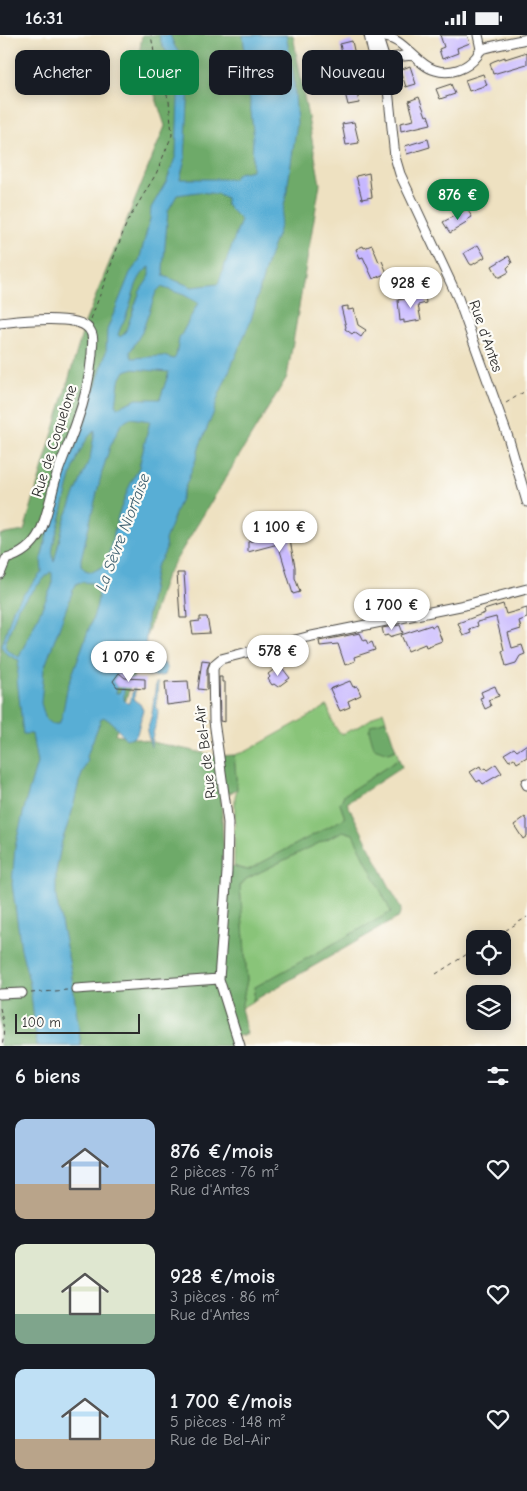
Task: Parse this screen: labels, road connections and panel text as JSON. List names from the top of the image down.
{
  "streets": {
    "street": ["Rue d'Antes", "Rue de Coquelone", "Rue de Bel-Air"]
  },
  "water": ["La Sèvre Niortaise"],
  "scale_bar": "100 m",
  "page": {
    "status": "16:31",
    "chip": [
      "Acheter",
      "Louer",
      "Filtres",
      "Nouveau"
    ],
    "price": [
      "876 €",
      "928 €",
      "1 100 €",
      "1 700 €",
      "578 €",
      "1 070 €"
    ],
    "scale": "100 m",
    "heading": "6 biens",
    "list": [
      {
        "name": "876 €/mois",
        "note": "2 pièces · 76 m² · Rue d'Antes"
      },
      {
        "name": "928 €/mois",
        "note": "3 pièces · 86 m² · Rue d'Antes"
      },
      {
        "name": "1 700 €/mois",
        "note": "5 pièces · 148 m² · Rue de Bel-Air"
      }
    ]
  }
}
